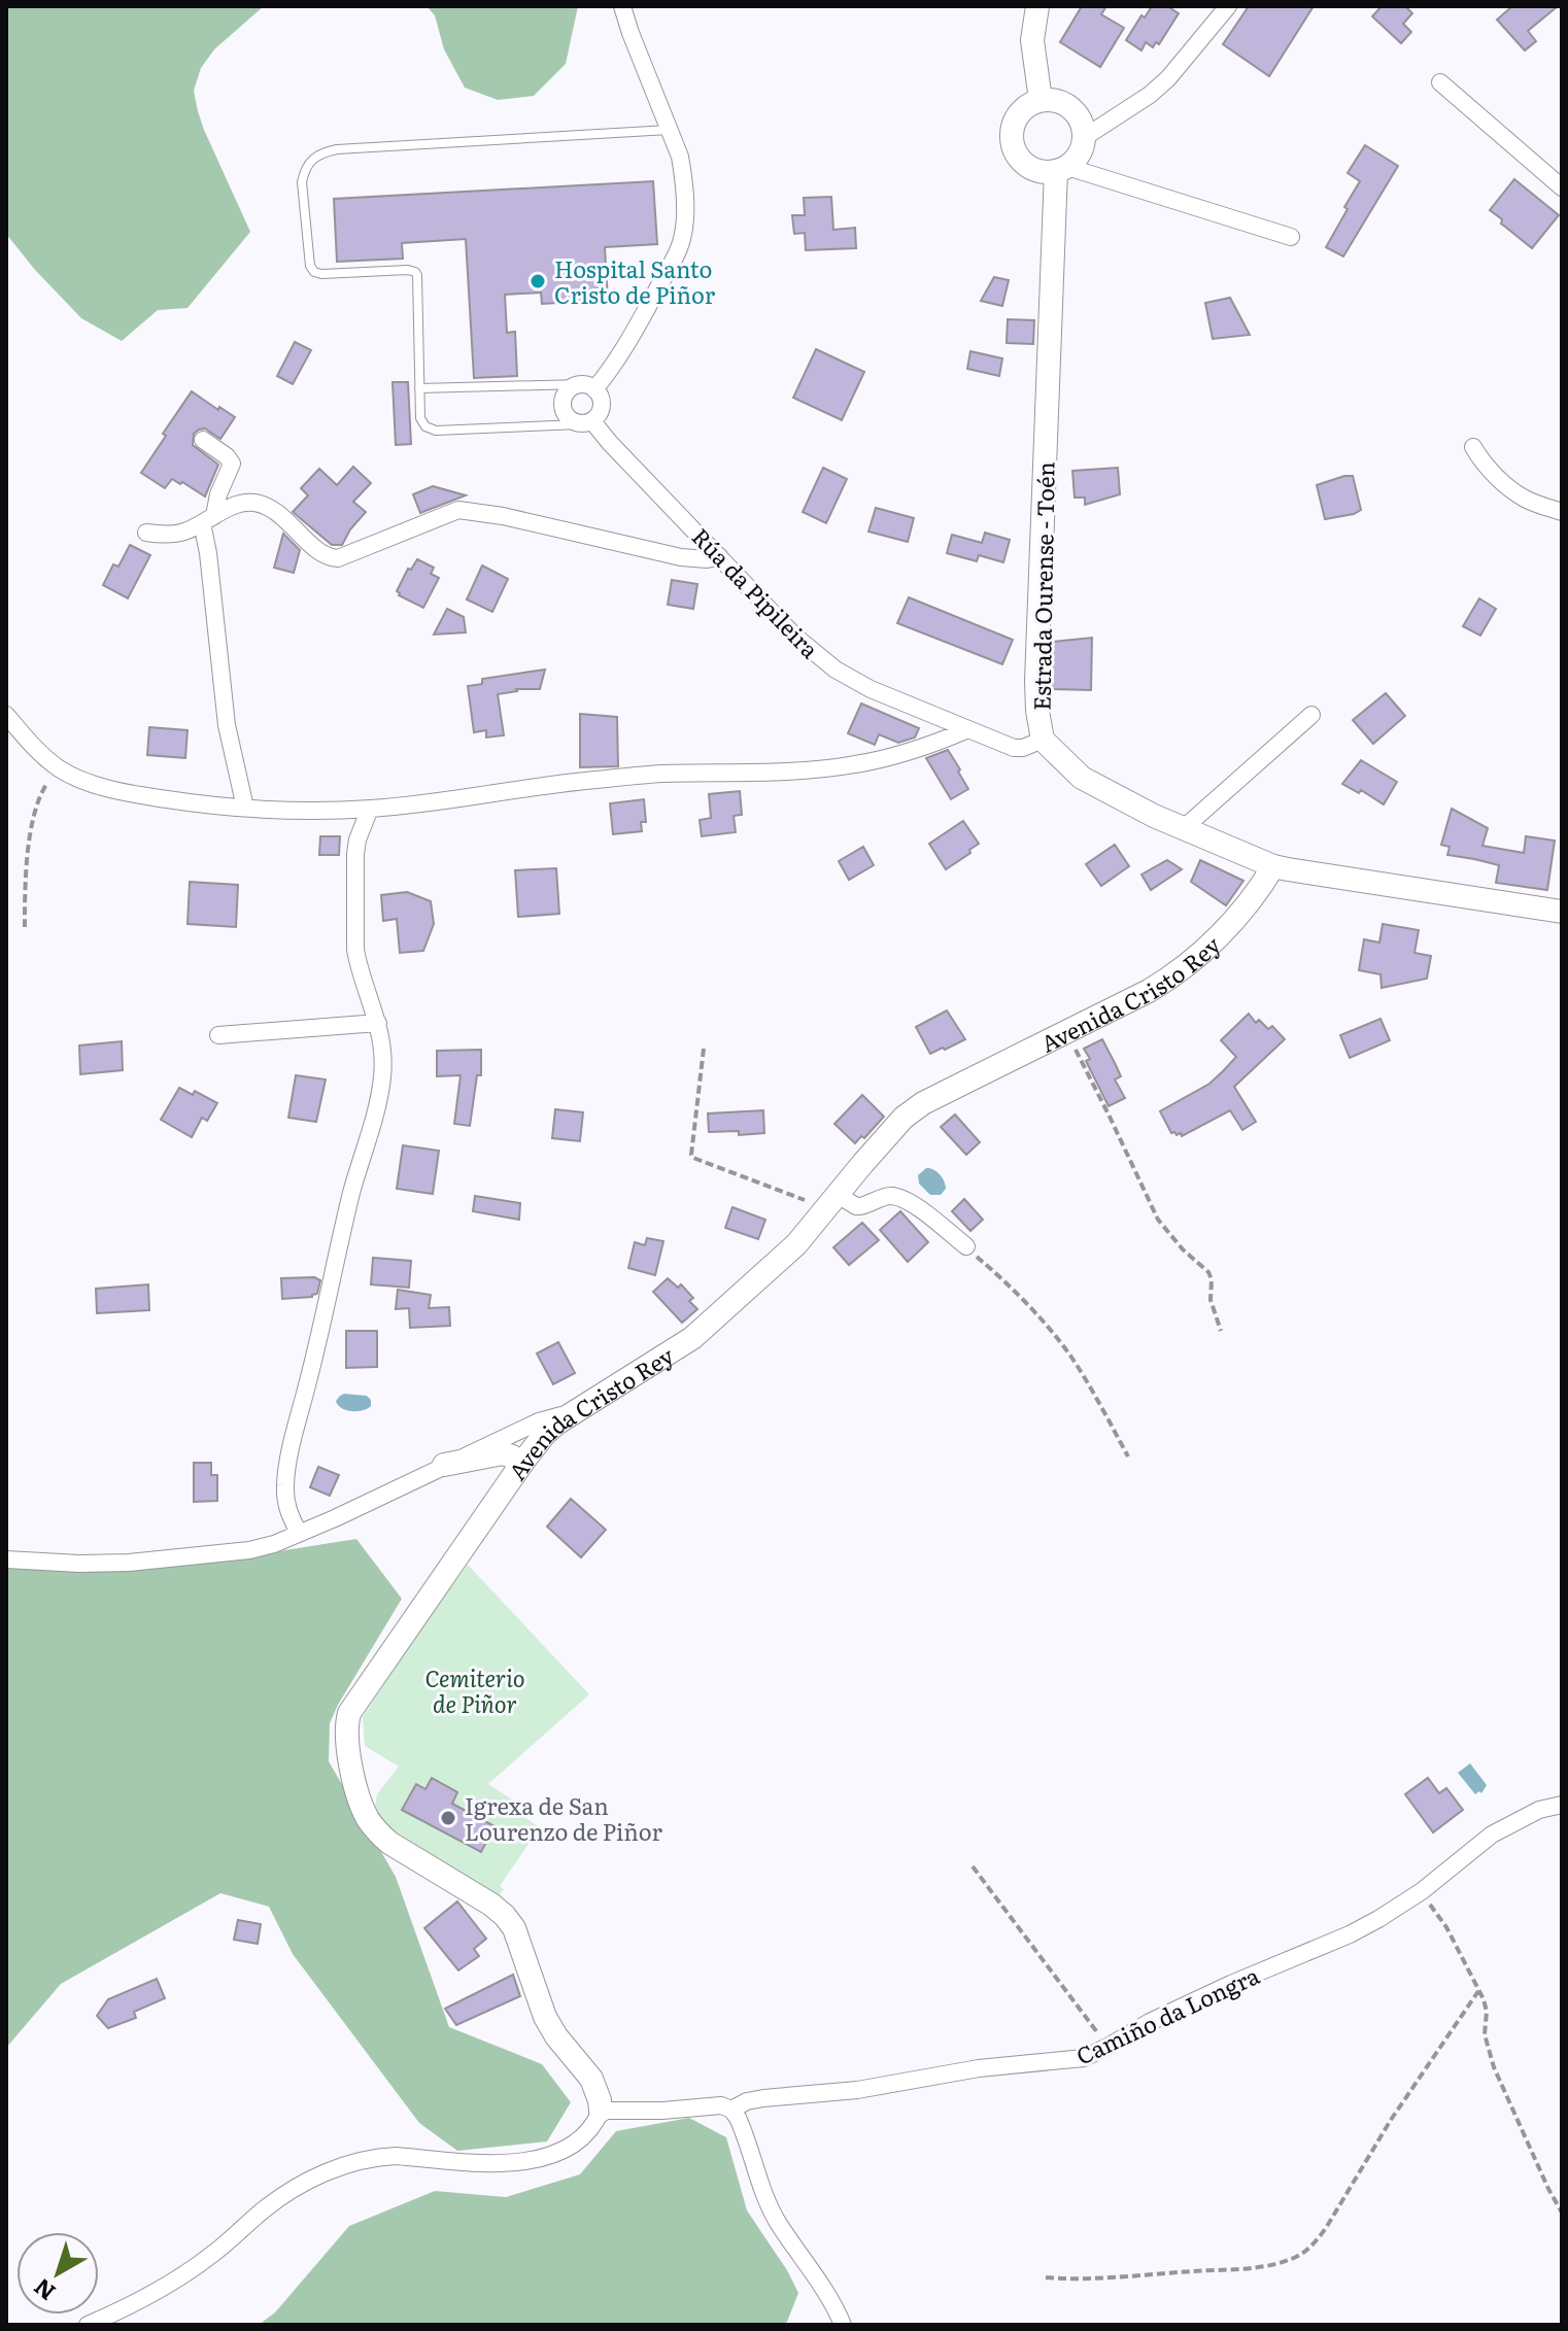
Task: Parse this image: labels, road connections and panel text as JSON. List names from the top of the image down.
{
  "streets": {
    "street": [
      "Estrada Ourense - Toén",
      "Rúa da Pipileira",
      "Avenida Cristo Rey",
      "Camiño da Longra"
    ]
  },
  "crossings": [
    ["Estrada Ourense - Toén", "Rúa da Pipileira"],
    ["Estrada Ourense - Toén", "Avenida Cristo Rey"]
  ],
  "parks": ["Cemiterio de Piñor"],
  "places": ["Hospital Santo Cristo de Piñor", "Igrexa de San Lourenzo de Piñor"],
  "north": "bottom left"
}
